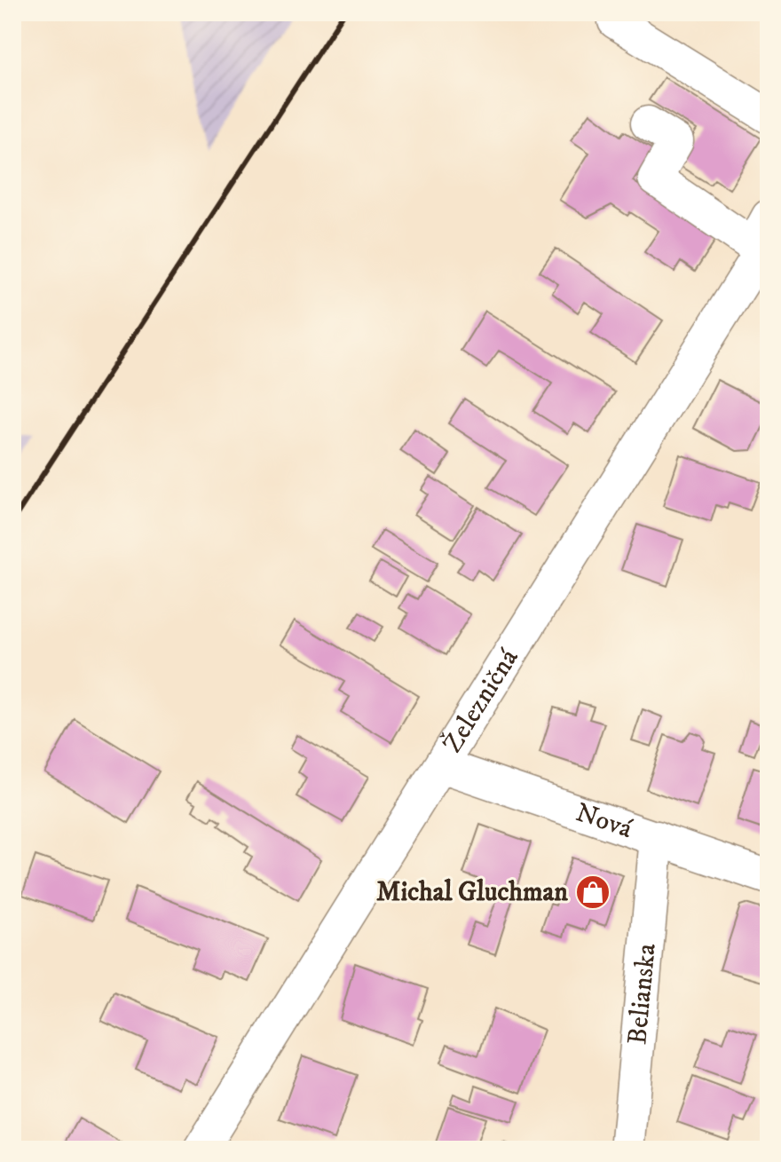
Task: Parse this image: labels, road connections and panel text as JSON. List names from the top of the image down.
{
  "streets": {
    "street": ["Železničná", "Nová", "Belianska"]
  },
  "crossings": [
    ["Železničná", "Nová"],
    ["Nová", "Belianska"]
  ],
  "places": {
    "shop": ["Michal Gluchman"]
  }
}
